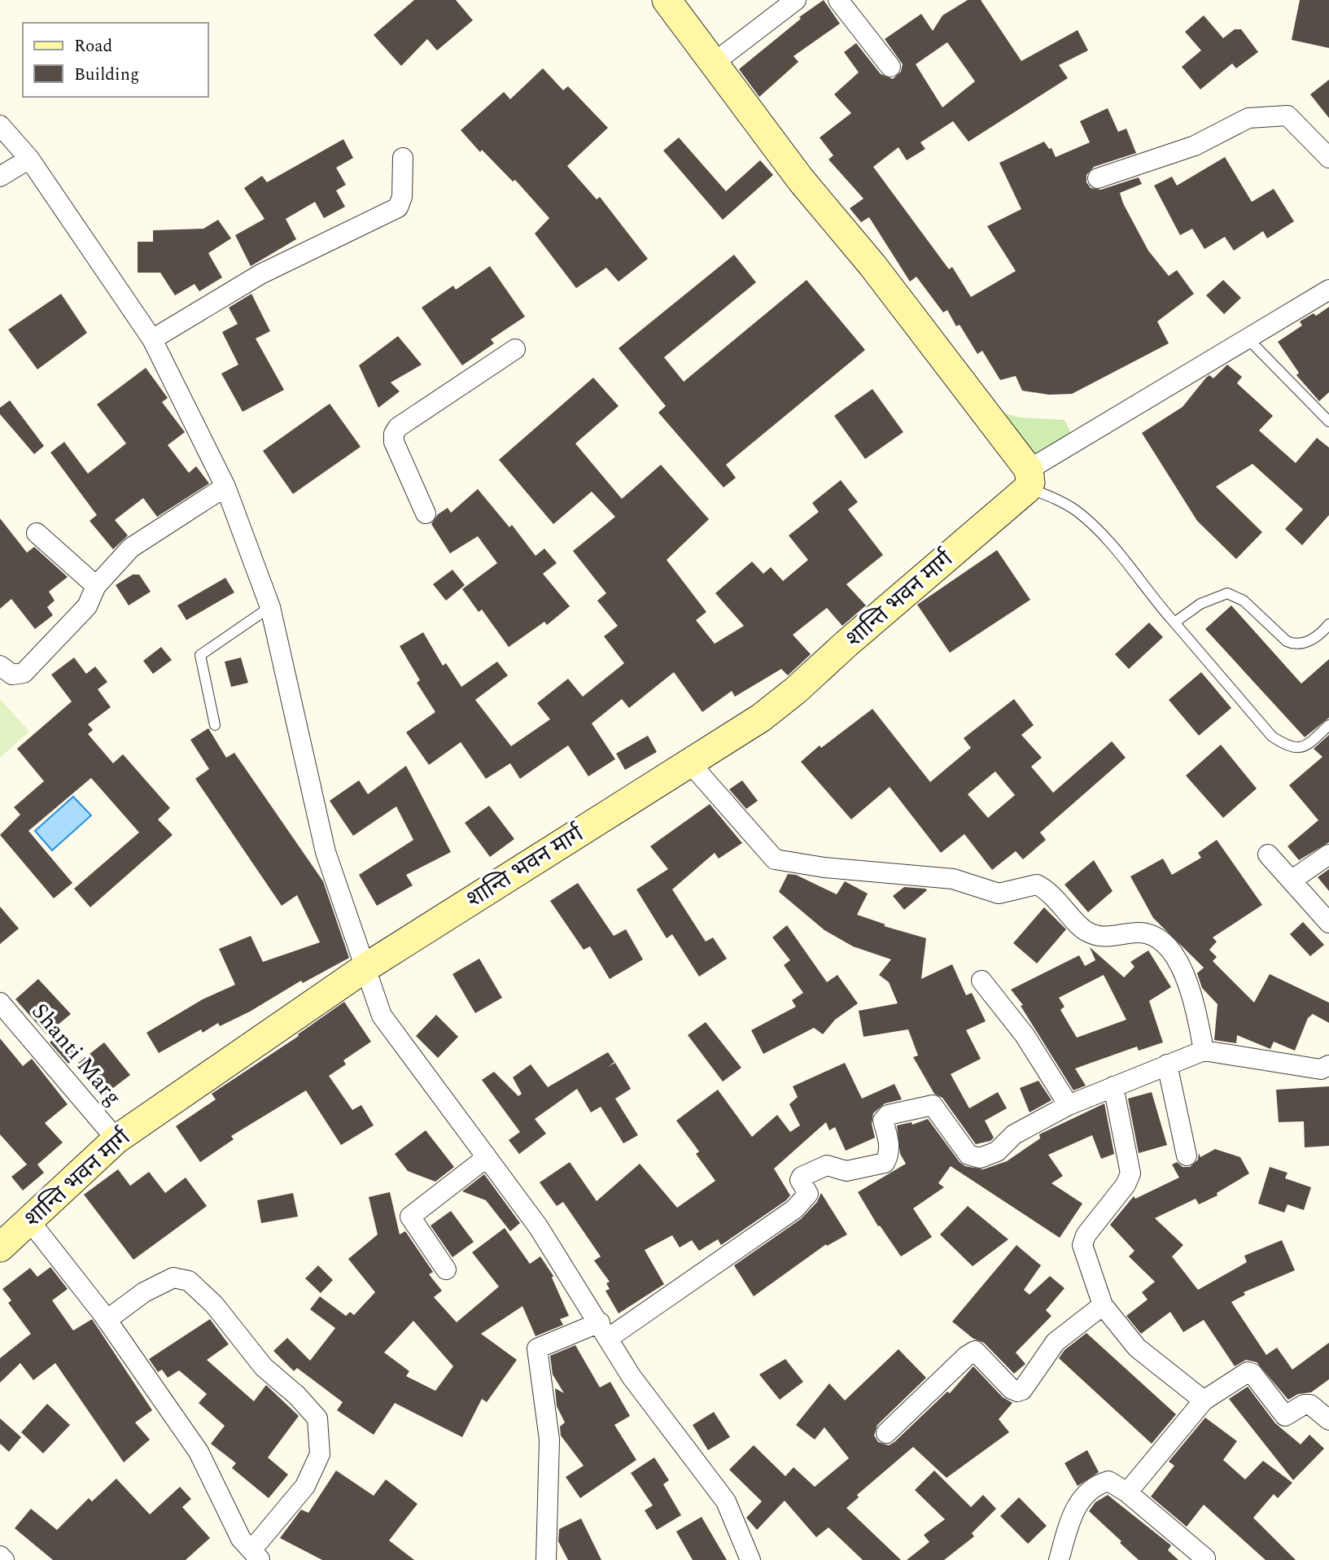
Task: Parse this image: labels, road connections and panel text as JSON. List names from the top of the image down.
{
  "streets": {
    "main road": ["शान्ति भवन मार्ग"],
    "street": ["Shanti Marg"]
  },
  "crossings": [
    ["शान्ति भवन मार्ग", "Shanti Marg"]
  ],
  "legend": ["Road", "Building"]
}
